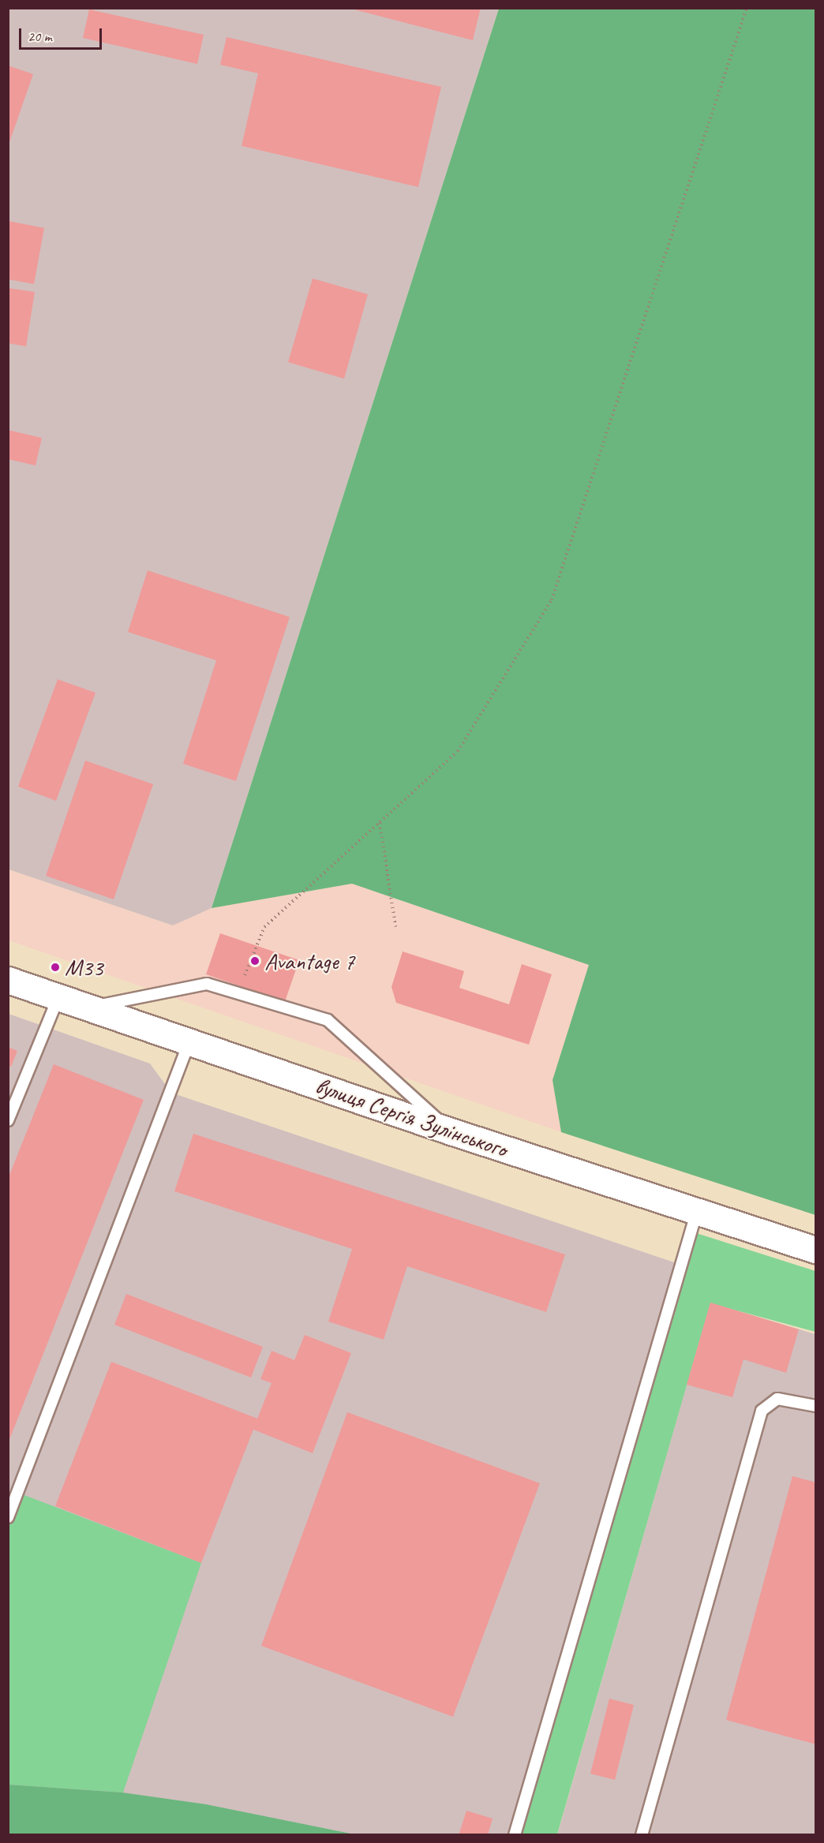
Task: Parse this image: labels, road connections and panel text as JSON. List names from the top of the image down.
{
  "streets": {
    "street": ["вулиця Сергія Зулінського"]
  },
  "places": ["Avantage 7", "М33"],
  "scale_bar": "20 m"
}
